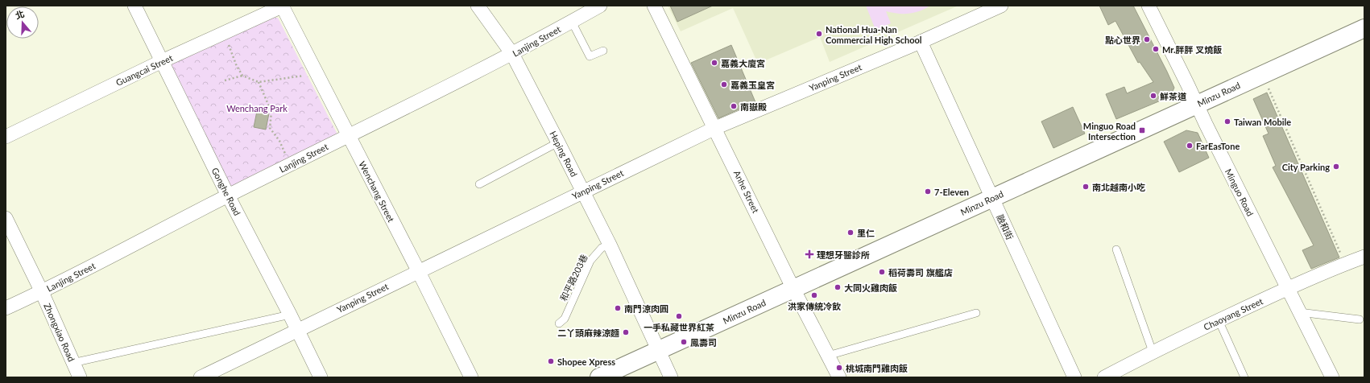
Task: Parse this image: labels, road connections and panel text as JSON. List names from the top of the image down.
{
  "streets": {
    "main road": ["Minzu Road"],
    "street": [
      "Lanjing Street",
      "Guangcai Street",
      "Yanping Street",
      "Heping Road",
      "Gonghe Road",
      "Wenchang Street",
      "Anhe Street",
      "Minguo Road",
      "融和街",
      "Chaoyang Street",
      "Zhongxiao Road"
    ],
    "lane": ["和平路203巷"]
  },
  "crossings": [
    ["Lanjing Street", "Heping Road"],
    ["Lanjing Street", "Gonghe Road"],
    ["Lanjing Street", "Wenchang Street"],
    ["Lanjing Street", "Zhongxiao Road"],
    ["Guangcai Street", "Gonghe Road"],
    ["Guangcai Street", "Wenchang Street"],
    ["Yanping Street", "Heping Road"],
    ["Yanping Street", "Gonghe Road"],
    ["Yanping Street", "Wenchang Street"],
    ["Yanping Street", "Anhe Street"],
    ["Yanping Street", "融和街"],
    ["Minzu Road", "Heping Road"],
    ["Minzu Road", "Anhe Street"],
    ["Minzu Road", "Minguo Road"],
    ["Minzu Road", "融和街"],
    ["Heping Road", "和平路203巷"],
    ["Minguo Road", "Chaoyang Street"]
  ],
  "parks": ["Wenchang Park"],
  "places": {
    "other": [
      "National Hua-Nan Commercial High School",
      "點心世界",
      "Mr.胖胖 叉燒飯",
      "嘉義大廈宮",
      "嘉義玉皇宮",
      "鮮茶道",
      "南嶽殿",
      "Taiwan Mobile",
      "FarEasTone",
      "City Parking",
      "南北越南小吃",
      "7-Eleven",
      "里仁",
      "稻荷壽司 旗艦店",
      "大同火雞肉飯",
      "洪家傳統冷飲",
      "南門涼肉圓",
      "一手私藏世界紅茶",
      "二丫頭麻辣涼麵",
      "鳳壽司",
      "Shopee Xpress",
      "桃城南門雞肉飯"
    ],
    "transit": ["Minguo Road Intersection"],
    "health": ["理想牙醫診所"]
  },
  "north": "top"
}
